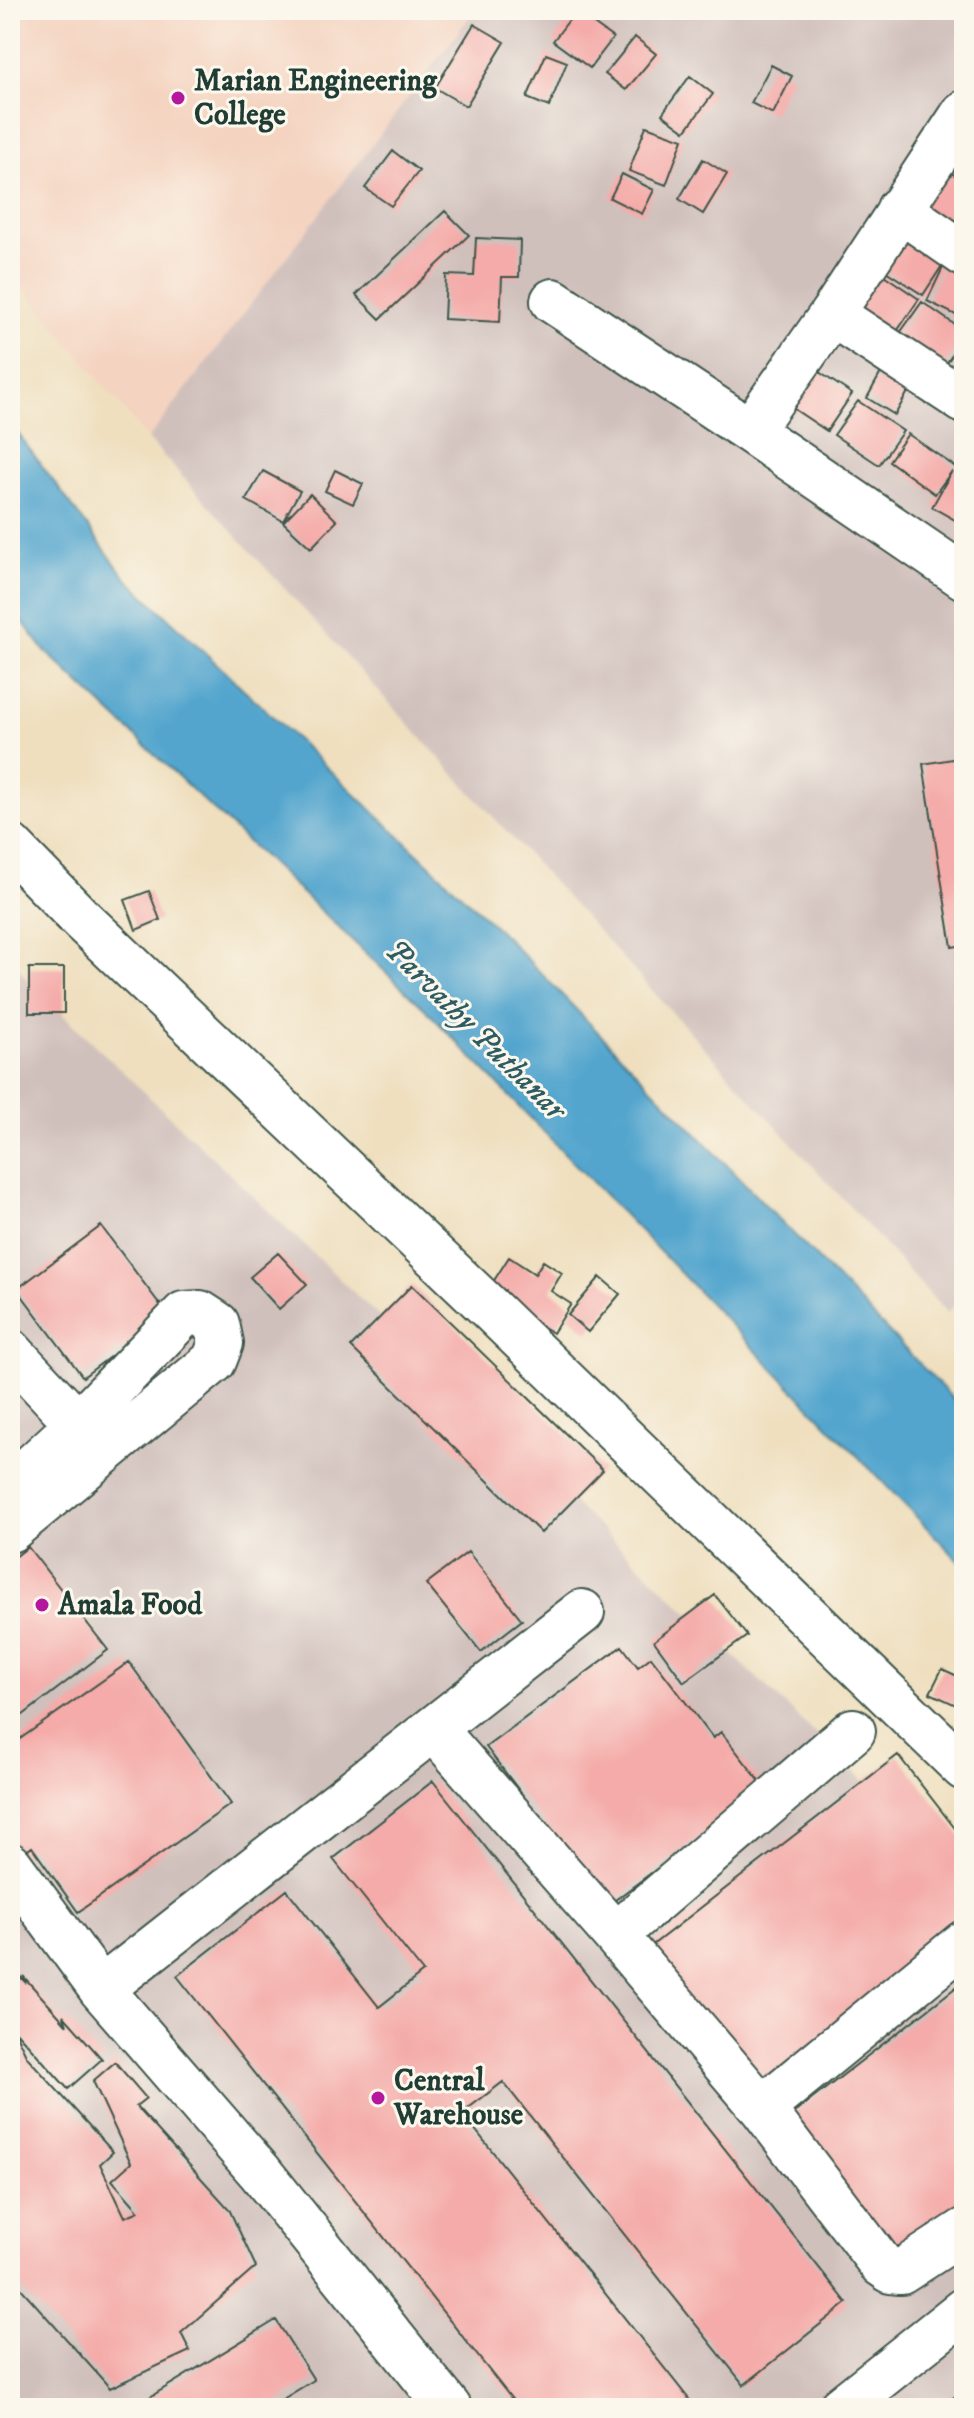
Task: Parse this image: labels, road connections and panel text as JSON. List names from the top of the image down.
{
  "water": ["Parvathy Puthanar"],
  "places": ["Marian Engineering College", "Amala Food", "Central Warehouse"]
}
